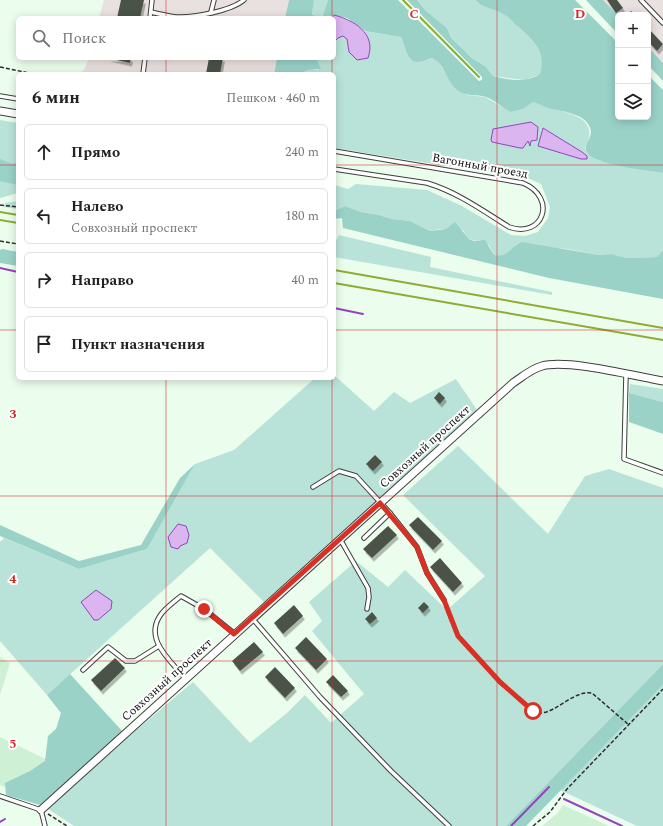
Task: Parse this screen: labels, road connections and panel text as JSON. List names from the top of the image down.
{
  "streets": {
    "street": ["Совхозный проспект"],
    "lane": ["Вагонный проезд"]
  },
  "page": {
    "map_buttons": ["+", "−"],
    "search": "Поиск",
    "heading": ["6 мин", "Пешком · 460 m"],
    "list": [
      ["Прямо", "240 m"],
      ["Налево", "Совхозный проспект", "180 m"],
      ["Направо", "40 m"],
      "Пункт назначения"
    ]
  },
  "grid": {
    "columns": ["C", "D"],
    "rows": ["3", "4", "5"]
  }
}
